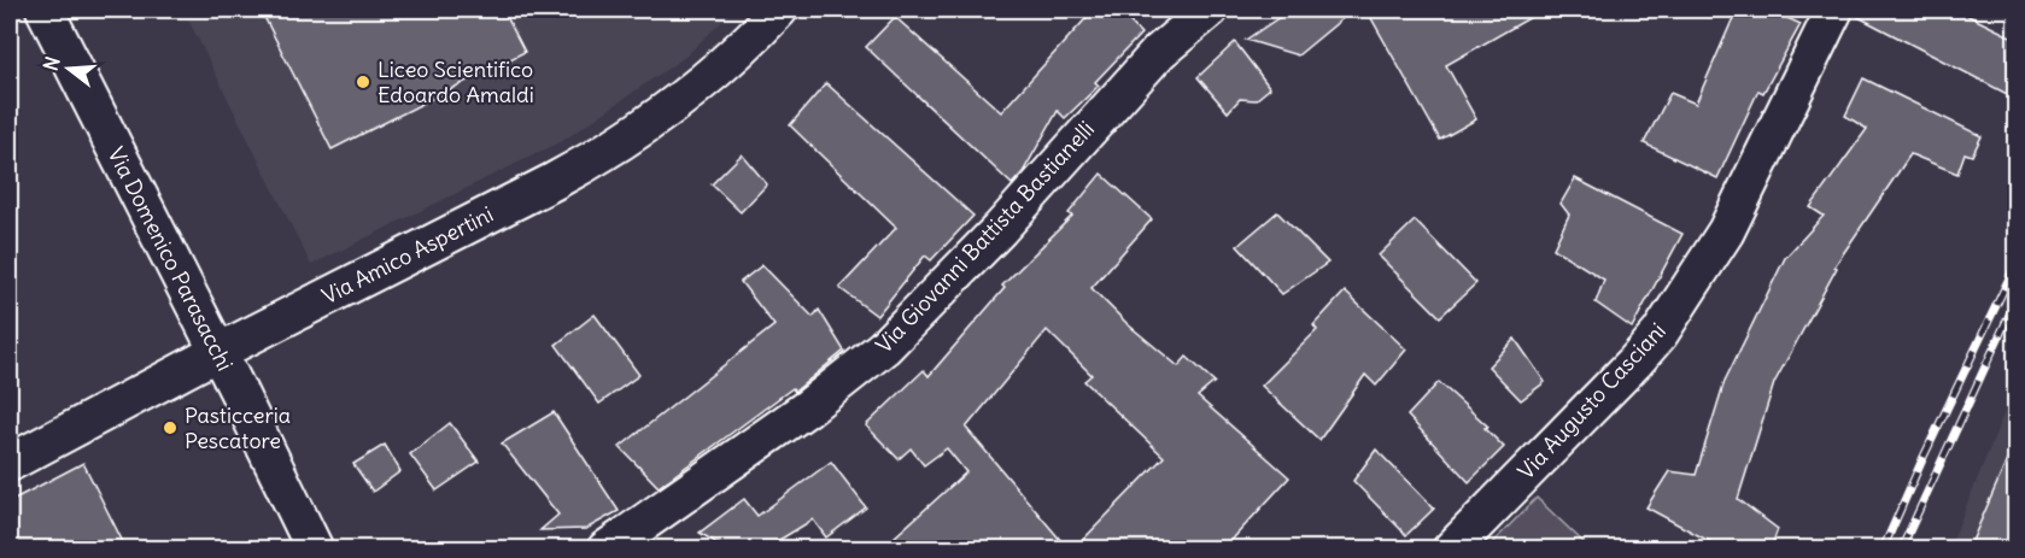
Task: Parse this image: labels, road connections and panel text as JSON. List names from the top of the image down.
{
  "streets": {
    "street": [
      "Via Giovanni Battista Bastianelli",
      "Via Amico Aspertini",
      "Via Domenico Parasacchi",
      "Via Augusto Casciani"
    ]
  },
  "crossings": [
    ["Via Amico Aspertini", "Via Domenico Parasacchi"]
  ],
  "places": ["Liceo Scientifico Edoardo Amaldi", "Pasticceria Pescatore"],
  "north": "left"
}
